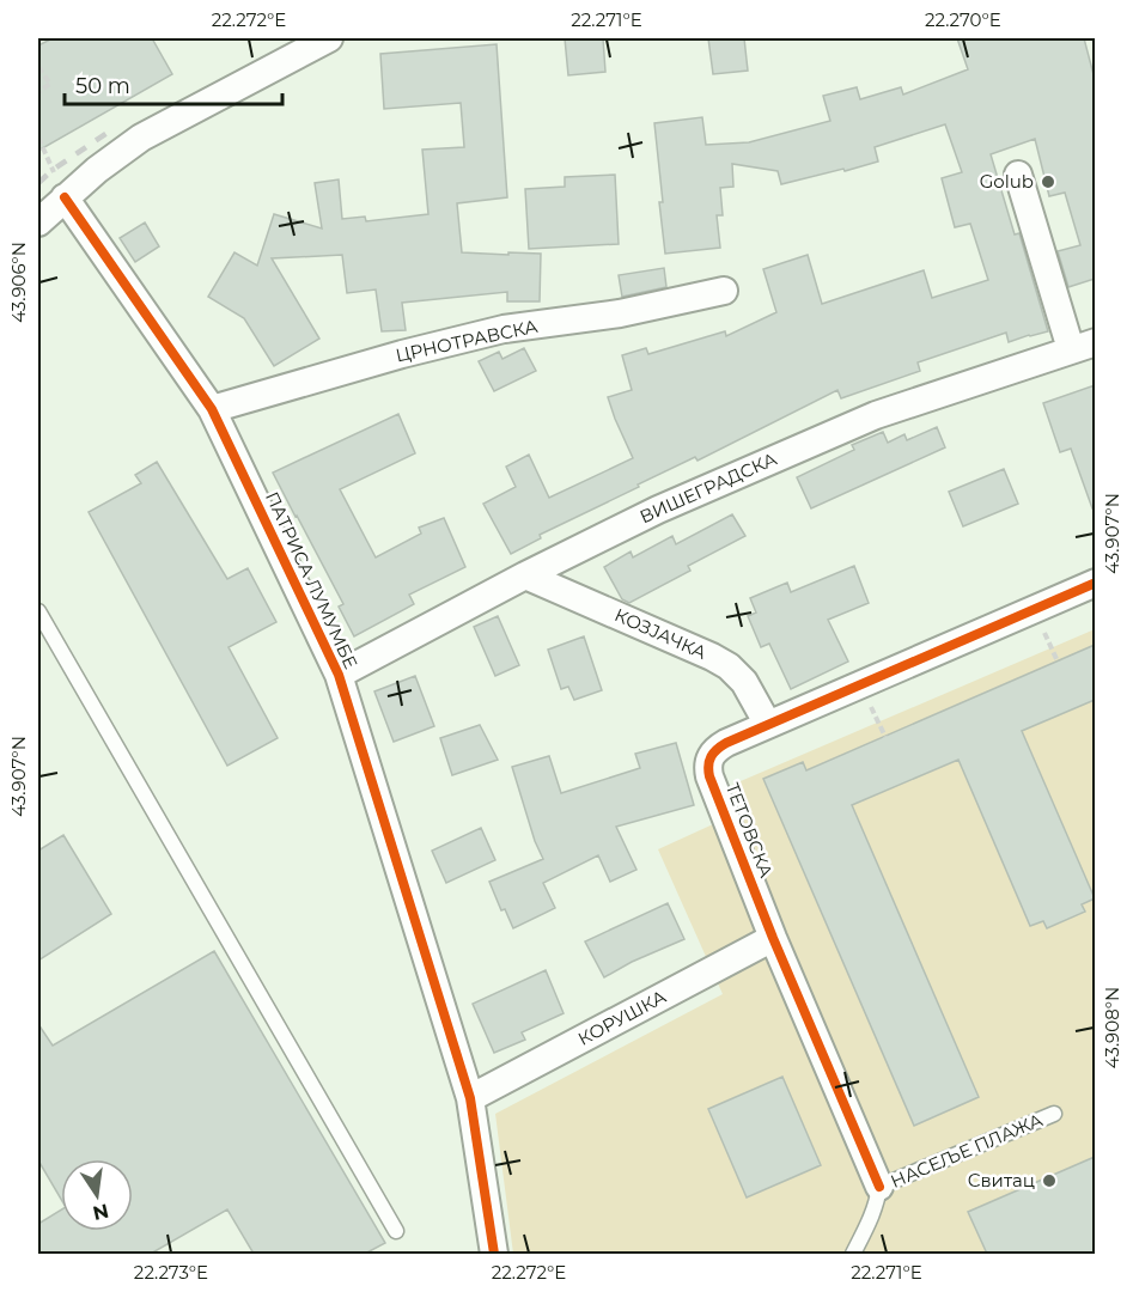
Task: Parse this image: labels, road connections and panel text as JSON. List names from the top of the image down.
{
  "streets": {
    "street": [
      "ЦРНОТРАВСКА",
      "ВИШЕГРАДСКА",
      "ПАТРИСА ЛУМУМБЕ",
      "КОЗЈАЧКА",
      "ТЕТОВСКА",
      "КОРУШКА"
    ],
    "lane": ["НАСЕЉЕ ПЛАЖА"]
  },
  "crossings": [
    ["ЦРНОТРАВСКА", "ПАТРИСА ЛУМУМБЕ"],
    ["ВИШЕГРАДСКА", "ПАТРИСА ЛУМУМБЕ"],
    ["ВИШЕГРАДСКА", "КОЗЈАЧКА"],
    ["ПАТРИСА ЛУМУМБЕ", "КОРУШКА"],
    ["КОЗЈАЧКА", "ТЕТОВСКА"],
    ["ТЕТОВСКА", "КОРУШКА"],
    ["ТЕТОВСКА", "НАСЕЉЕ ПЛАЖА"]
  ],
  "places": ["Golub", "Свитац"],
  "scale_bar": "50 m",
  "north": "bottom",
  "coordinates": [
    "22.272°E",
    "22.271°E",
    "22.270°E",
    "43.906°N",
    "43.907°N",
    "43.908°N",
    "22.273°E"
  ]
}
